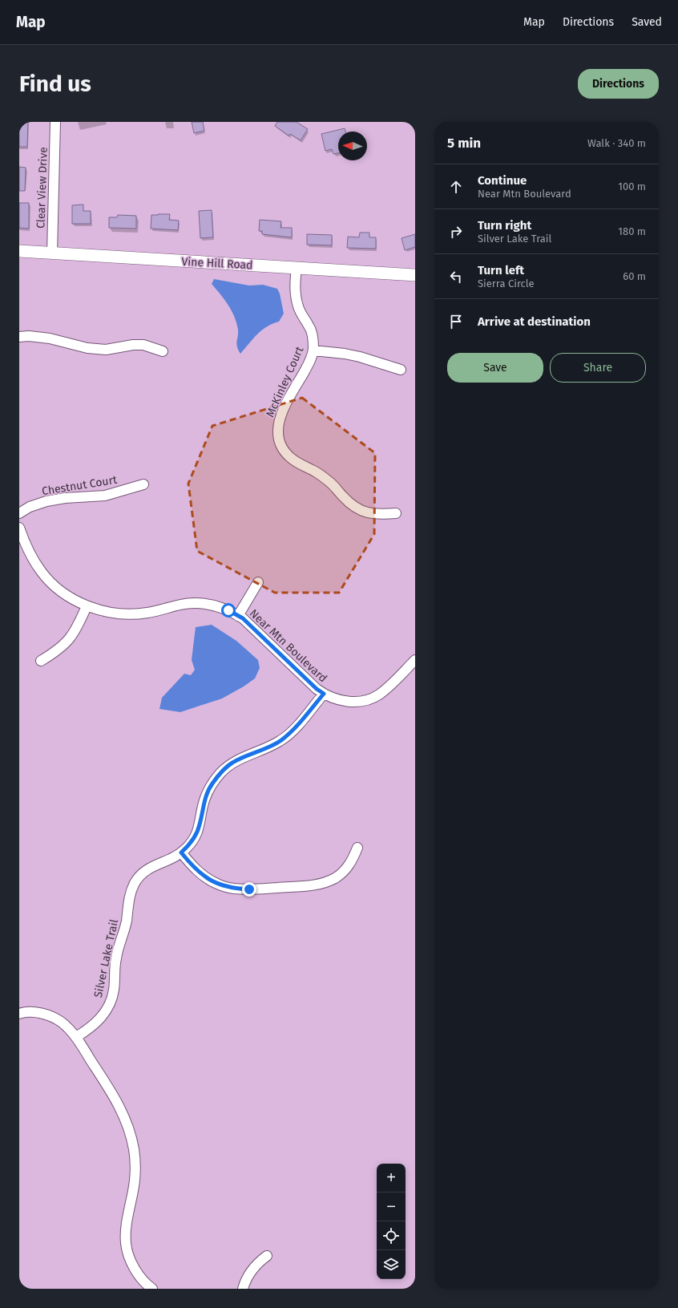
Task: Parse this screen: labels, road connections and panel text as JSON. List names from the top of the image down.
{
  "streets": {
    "street": [
      "Clear View Drive",
      "Vine Hill Road",
      "McKinley Court",
      "Chestnut Court",
      "Near Mtn Boulevard",
      "Silver Lake Trail"
    ]
  },
  "crossings": [
    ["Clear View Drive", "Vine Hill Road"],
    ["Vine Hill Road", "McKinley Court"],
    ["Near Mtn Boulevard", "Silver Lake Trail"]
  ],
  "north": "left",
  "page": {
    "header": "Map",
    "nav": ["Map", "Directions", "Saved"],
    "buttons": [
      "Directions",
      ["Save", "Share"]
    ],
    "title": "Find us",
    "heading": ["5 min", "Walk · 340 m"],
    "list": [
      ["Continue", "Near Mtn Boulevard", "100 m"],
      ["Turn right", "Silver Lake Trail", "180 m"],
      ["Turn left", "Sierra Circle", "60 m"],
      "Arrive at destination"
    ],
    "map_buttons": ["+", "−"]
  }
}
